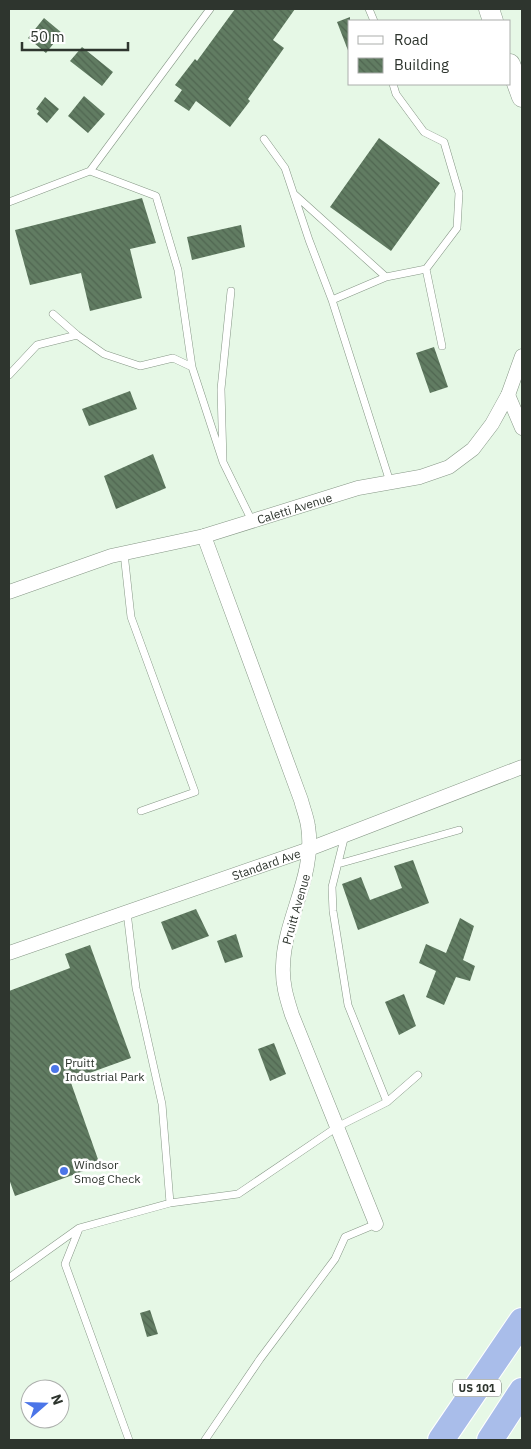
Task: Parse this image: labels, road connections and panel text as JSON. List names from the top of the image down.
{
  "streets": {
    "highway": ["US 101"],
    "street": ["Caletti Avenue", "Standard Ave", "Pruitt Avenue"]
  },
  "crossings": [
    ["Caletti Avenue", "Pruitt Avenue"],
    ["Standard Ave", "Pruitt Avenue"]
  ],
  "places": ["Pruitt Industrial Park", "Windsor Smog Check"],
  "legend": ["Road", "Building"],
  "scale_bar": "50 m",
  "north": "right"
}
